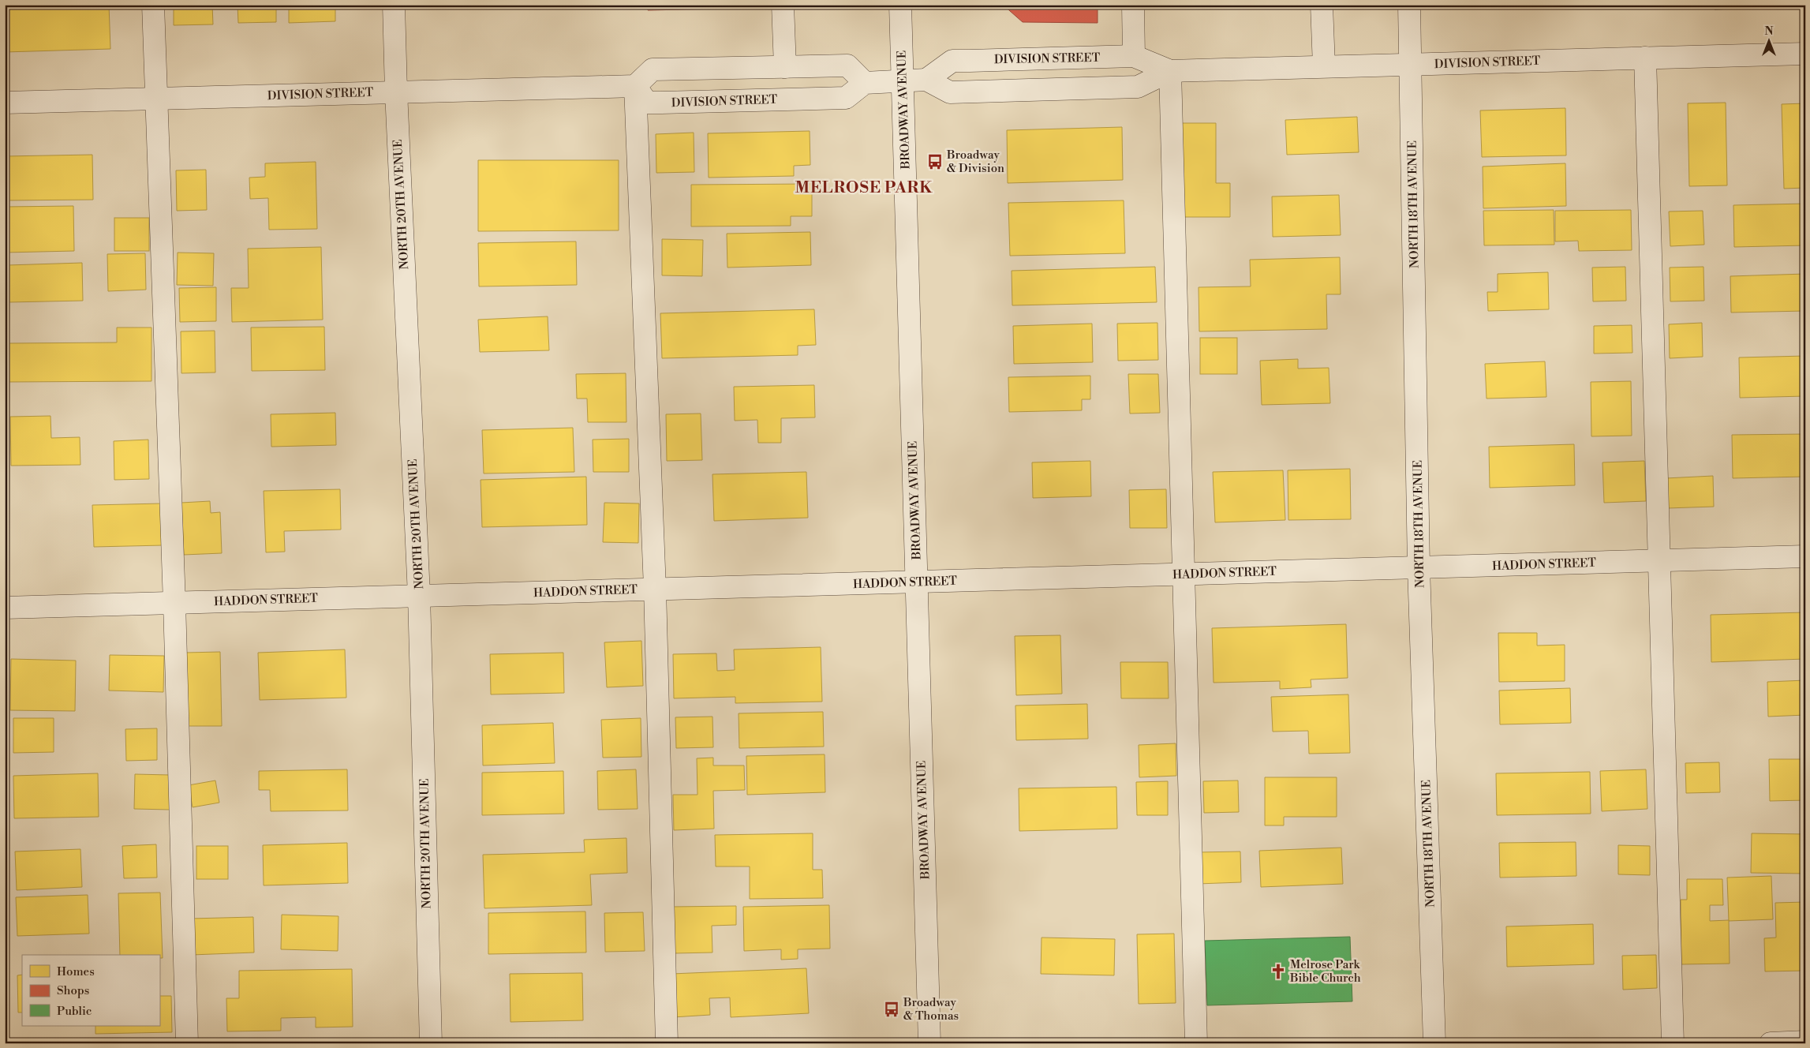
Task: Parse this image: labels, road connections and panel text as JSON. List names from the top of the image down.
{
  "streets": {
    "street": [
      "DIVISION STREET",
      "BROADWAY AVENUE",
      "NORTH 20TH AVENUE",
      "NORTH 18TH AVENUE",
      "HADDON STREET"
    ]
  },
  "crossings": [
    ["DIVISION STREET", "BROADWAY AVENUE"],
    ["DIVISION STREET", "NORTH 20TH AVENUE"],
    ["DIVISION STREET", "NORTH 18TH AVENUE"],
    ["BROADWAY AVENUE", "HADDON STREET"],
    ["NORTH 20TH AVENUE", "HADDON STREET"],
    ["NORTH 18TH AVENUE", "HADDON STREET"]
  ],
  "districts": ["MELROSE PARK"],
  "places": {
    "bus stop": ["Broadway & Division", "Broadway & Thomas"],
    "church": ["Melrose Park Bible Church"]
  },
  "legend": ["Homes", "Shops", "Public"],
  "north": "top"
}
